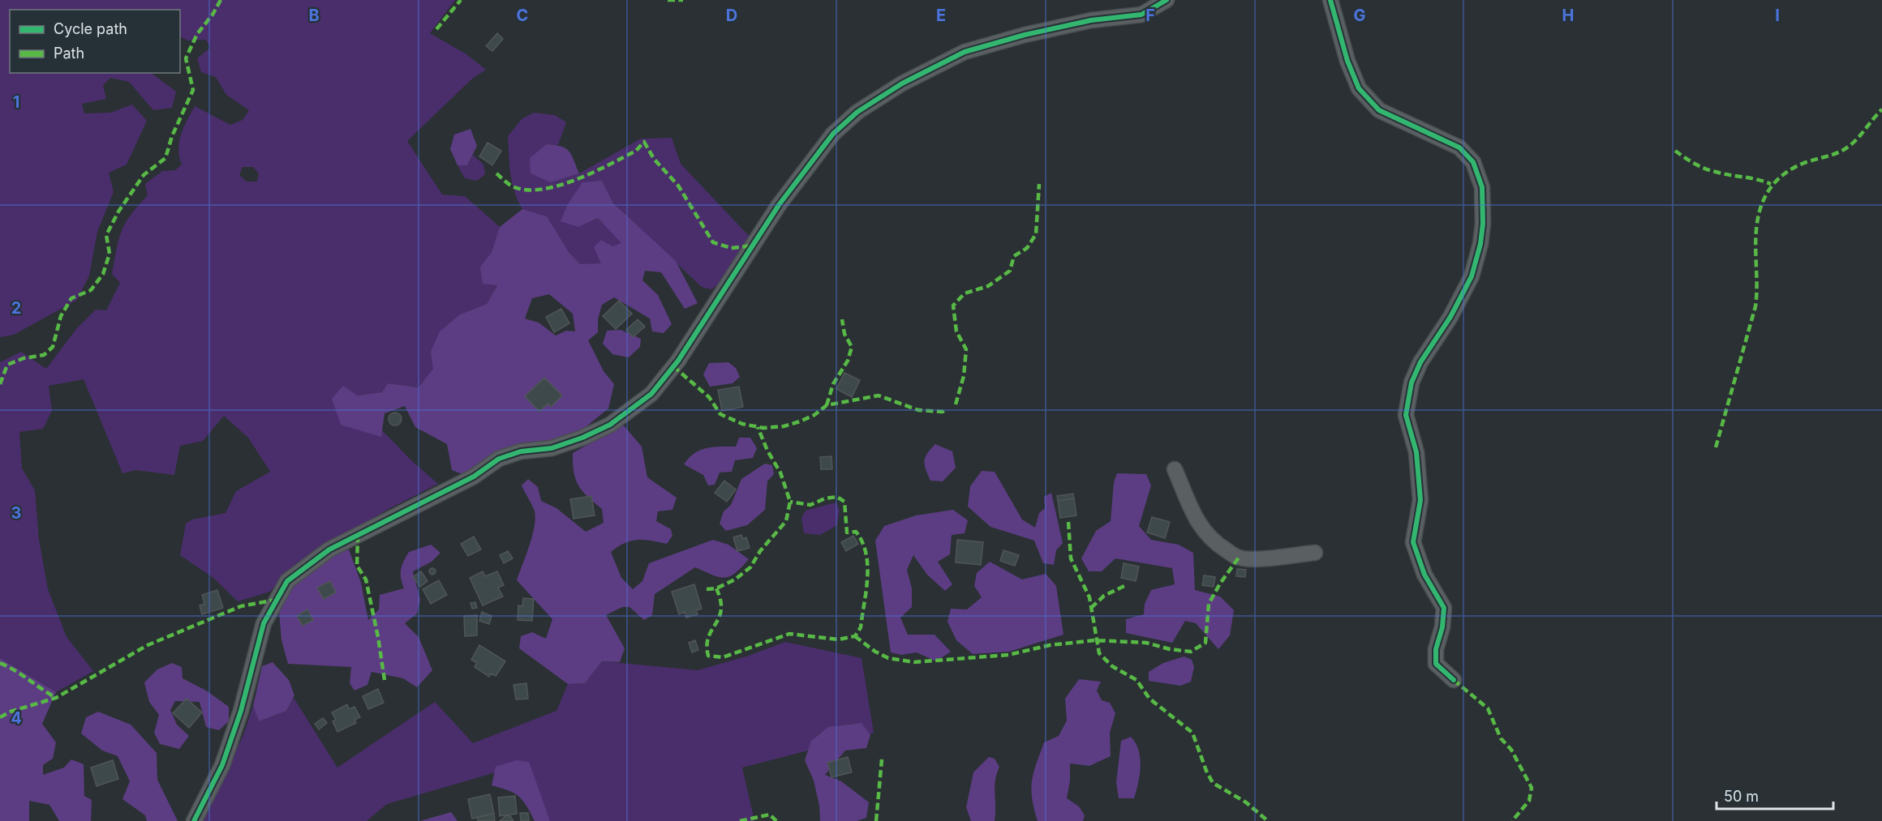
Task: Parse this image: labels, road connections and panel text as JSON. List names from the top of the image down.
{
  "legend": ["Cycle path", "Path"],
  "scale_bar": "50 m",
  "grid": {
    "columns": [
      "B",
      "C",
      "D",
      "E",
      "F",
      "G",
      "H",
      "I"
    ],
    "rows": [
      "1",
      "2",
      "3",
      "4"
    ]
  }
}
